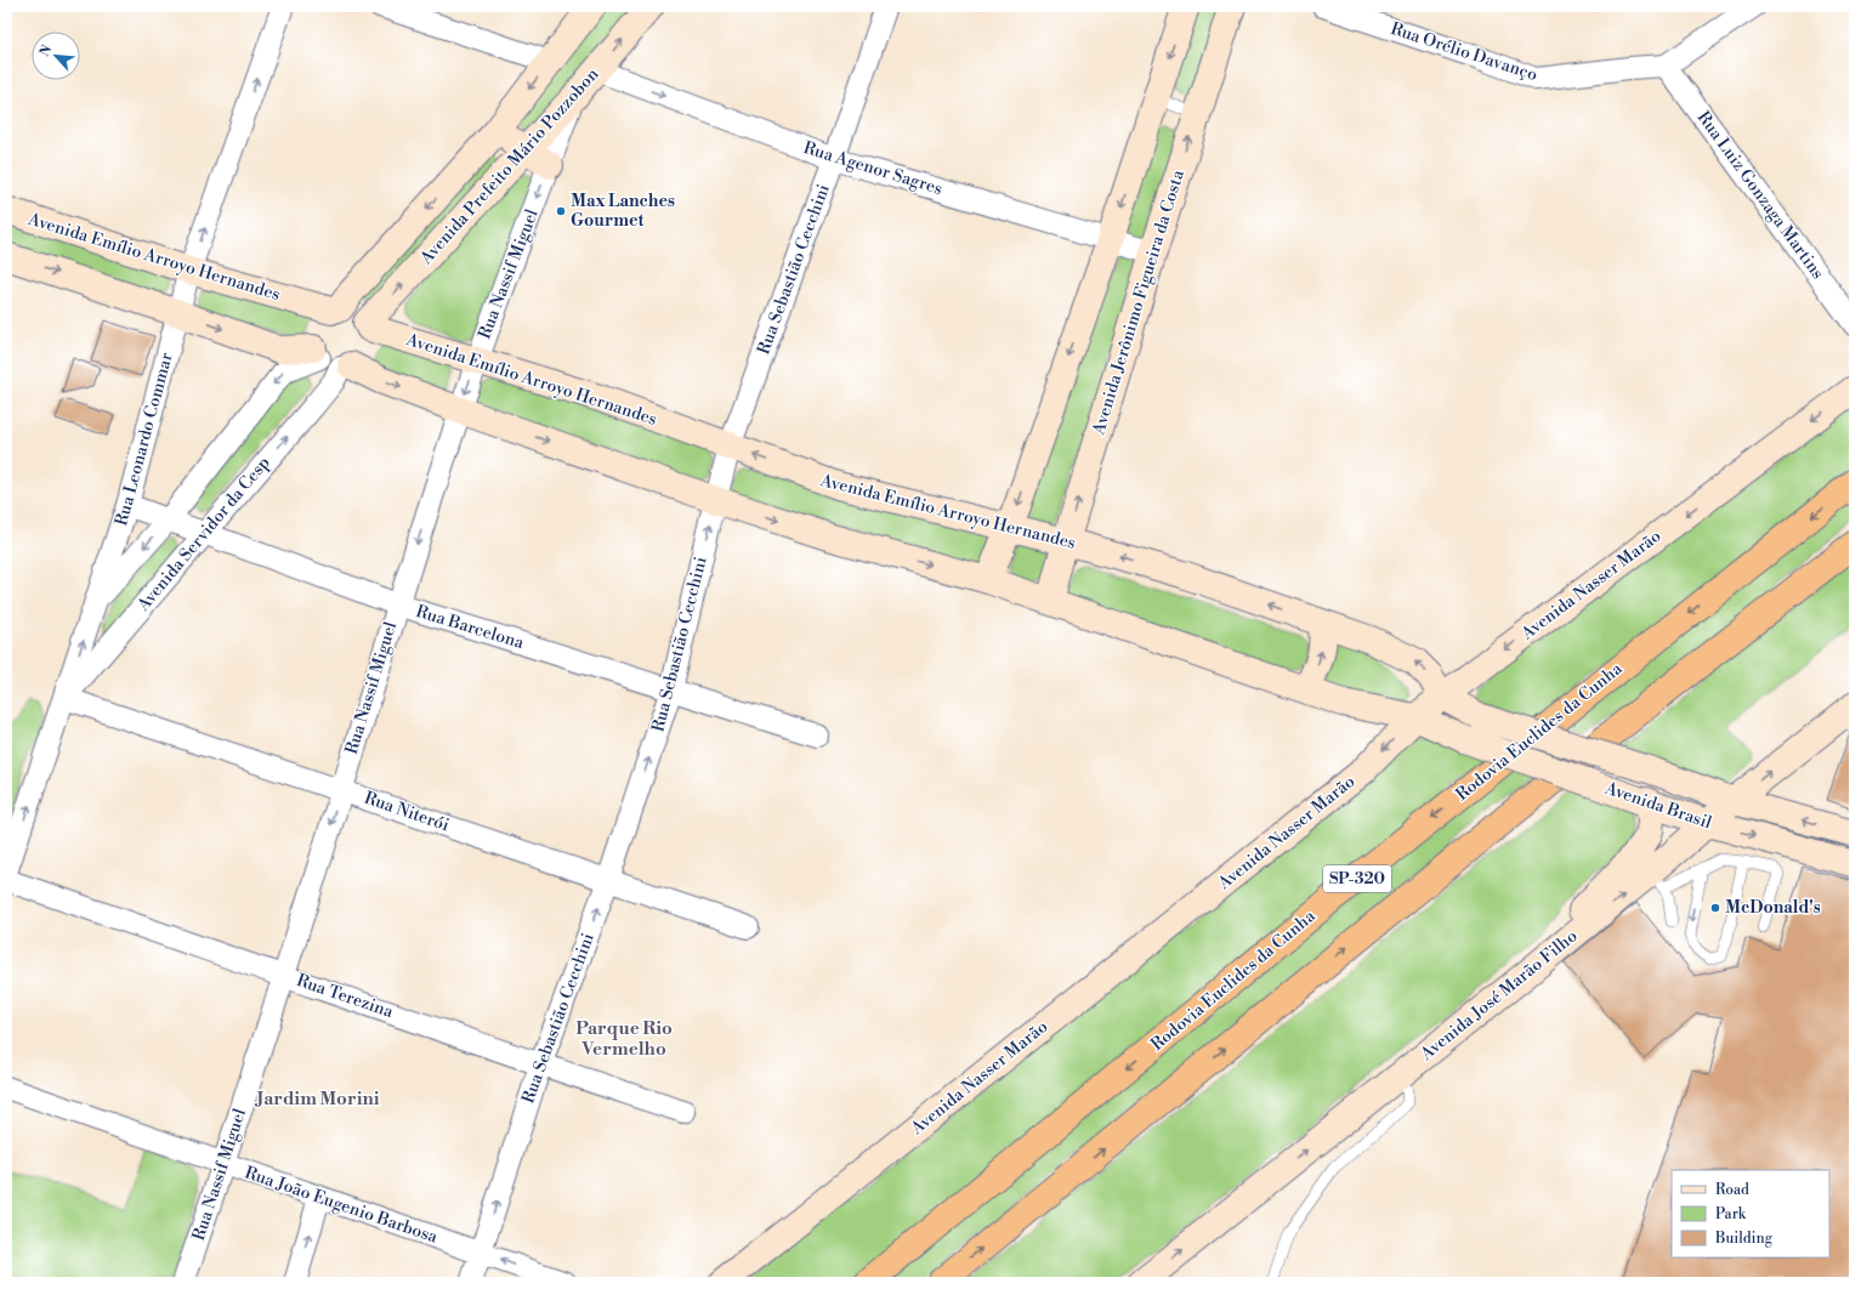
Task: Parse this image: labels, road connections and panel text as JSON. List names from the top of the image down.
{
  "streets": {
    "highway": ["Rodovia Euclides da Cunha", "SP-320"],
    "main road": [
      "Avenida Prefeito Mário Pozzobon",
      "Avenida Emílio Arroyo Hernandes",
      "Avenida Jerônimo Figueira da Costa",
      "Avenida Nasser Marão",
      "Avenida Brasil",
      "Avenida José Marão Filho"
    ],
    "street": [
      "Rua Orélio Davanço",
      "Rua Agenor Sagres",
      "Rua Luiz Gonzaga Martins",
      "Rua Sebastião Cecchini",
      "Rua Nassif Miguel",
      "Rua Leonardo Commar",
      "Avenida Servidor da Cesp",
      "Rua Barcelona",
      "Rua Niterói",
      "Rua Terezina",
      "Rua João Eugenio Barbosa"
    ]
  },
  "crossings": [
    ["Rua Orélio Davanço", "Rua Luiz Gonzaga Martins"],
    ["Avenida Prefeito Mário Pozzobon", "Rua Agenor Sagres"],
    ["Avenida Prefeito Mário Pozzobon", "Avenida Emílio Arroyo Hernandes"],
    ["Avenida Prefeito Mário Pozzobon", "Rua Nassif Miguel"],
    ["Avenida Prefeito Mário Pozzobon", "Avenida Servidor da Cesp"],
    ["Rua Agenor Sagres", "Rua Sebastião Cecchini"],
    ["Rua Agenor Sagres", "Avenida Jerônimo Figueira da Costa"],
    ["Avenida Emílio Arroyo Hernandes", "Rua Sebastião Cecchini"],
    ["Avenida Emílio Arroyo Hernandes", "Rua Nassif Miguel"],
    ["Avenida Emílio Arroyo Hernandes", "Avenida Jerônimo Figueira da Costa"],
    ["Avenida Emílio Arroyo Hernandes", "Rua Leonardo Commar"],
    ["Avenida Emílio Arroyo Hernandes", "Avenida Servidor da Cesp"],
    ["Avenida Emílio Arroyo Hernandes", "Avenida Nasser Marão"],
    ["Avenida Emílio Arroyo Hernandes", "Avenida Brasil"],
    ["Rua Sebastião Cecchini", "Rua Barcelona"],
    ["Rua Sebastião Cecchini", "Rua Niterói"],
    ["Rua Sebastião Cecchini", "Rua Terezina"],
    ["Rua Sebastião Cecchini", "Rua João Eugenio Barbosa"],
    ["Rua Nassif Miguel", "Rua Barcelona"],
    ["Rua Nassif Miguel", "Rua Niterói"],
    ["Rua Nassif Miguel", "Rua Terezina"],
    ["Rua Nassif Miguel", "Rua João Eugenio Barbosa"],
    ["Rua Leonardo Commar", "Avenida Servidor da Cesp"],
    ["Rua Leonardo Commar", "Rua Barcelona"],
    ["Rua Leonardo Commar", "Rua Niterói"],
    ["Avenida Servidor da Cesp", "Rua Barcelona"],
    ["Avenida Servidor da Cesp", "Rua Niterói"],
    ["Avenida Nasser Marão", "Avenida Brasil"],
    ["Avenida Brasil", "Avenida José Marão Filho"]
  ],
  "one_way": [
    "Rua Agenor Sagres",
    "Rua Sebastião Cecchini",
    "Rua Nassif Miguel",
    "Rua Leonardo Commar",
    "Avenida Nasser Marão",
    "Avenida José Marão Filho"
  ],
  "districts": ["Parque Rio Vermelho", "Jardim Morini"],
  "places": ["Max Lanches Gourmet", "McDonald's"],
  "legend": ["Road", "Park", "Building"],
  "north": "top left"
}
